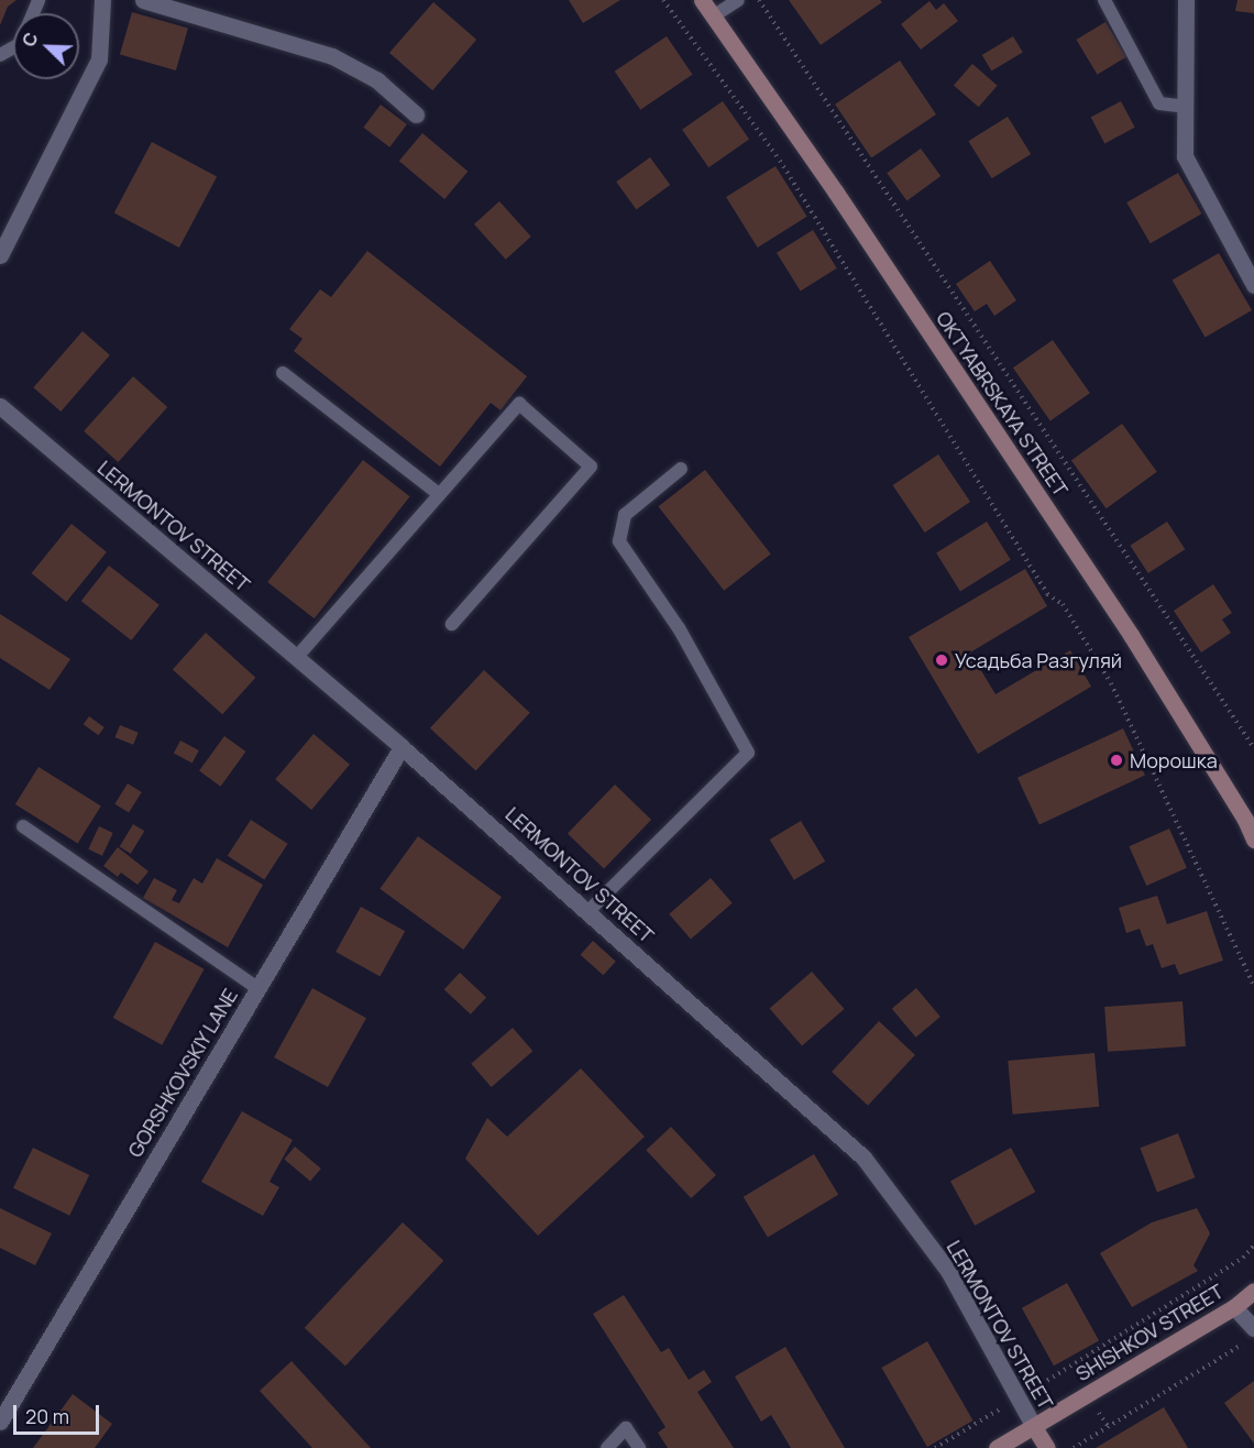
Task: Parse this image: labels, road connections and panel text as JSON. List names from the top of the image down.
{
  "streets": {
    "street": [
      "OKTYABRSKAYA STREET",
      "LERMONTOV STREET",
      "GORSHKOVSKIY LANE",
      "SHISHKOV STREET"
    ]
  },
  "crossings": [
    ["LERMONTOV STREET", "GORSHKOVSKIY LANE"],
    ["LERMONTOV STREET", "SHISHKOV STREET"]
  ],
  "places": ["Усадьба Разгуляй", "Морошка"],
  "scale_bar": "20 m",
  "north": "top left"
}
